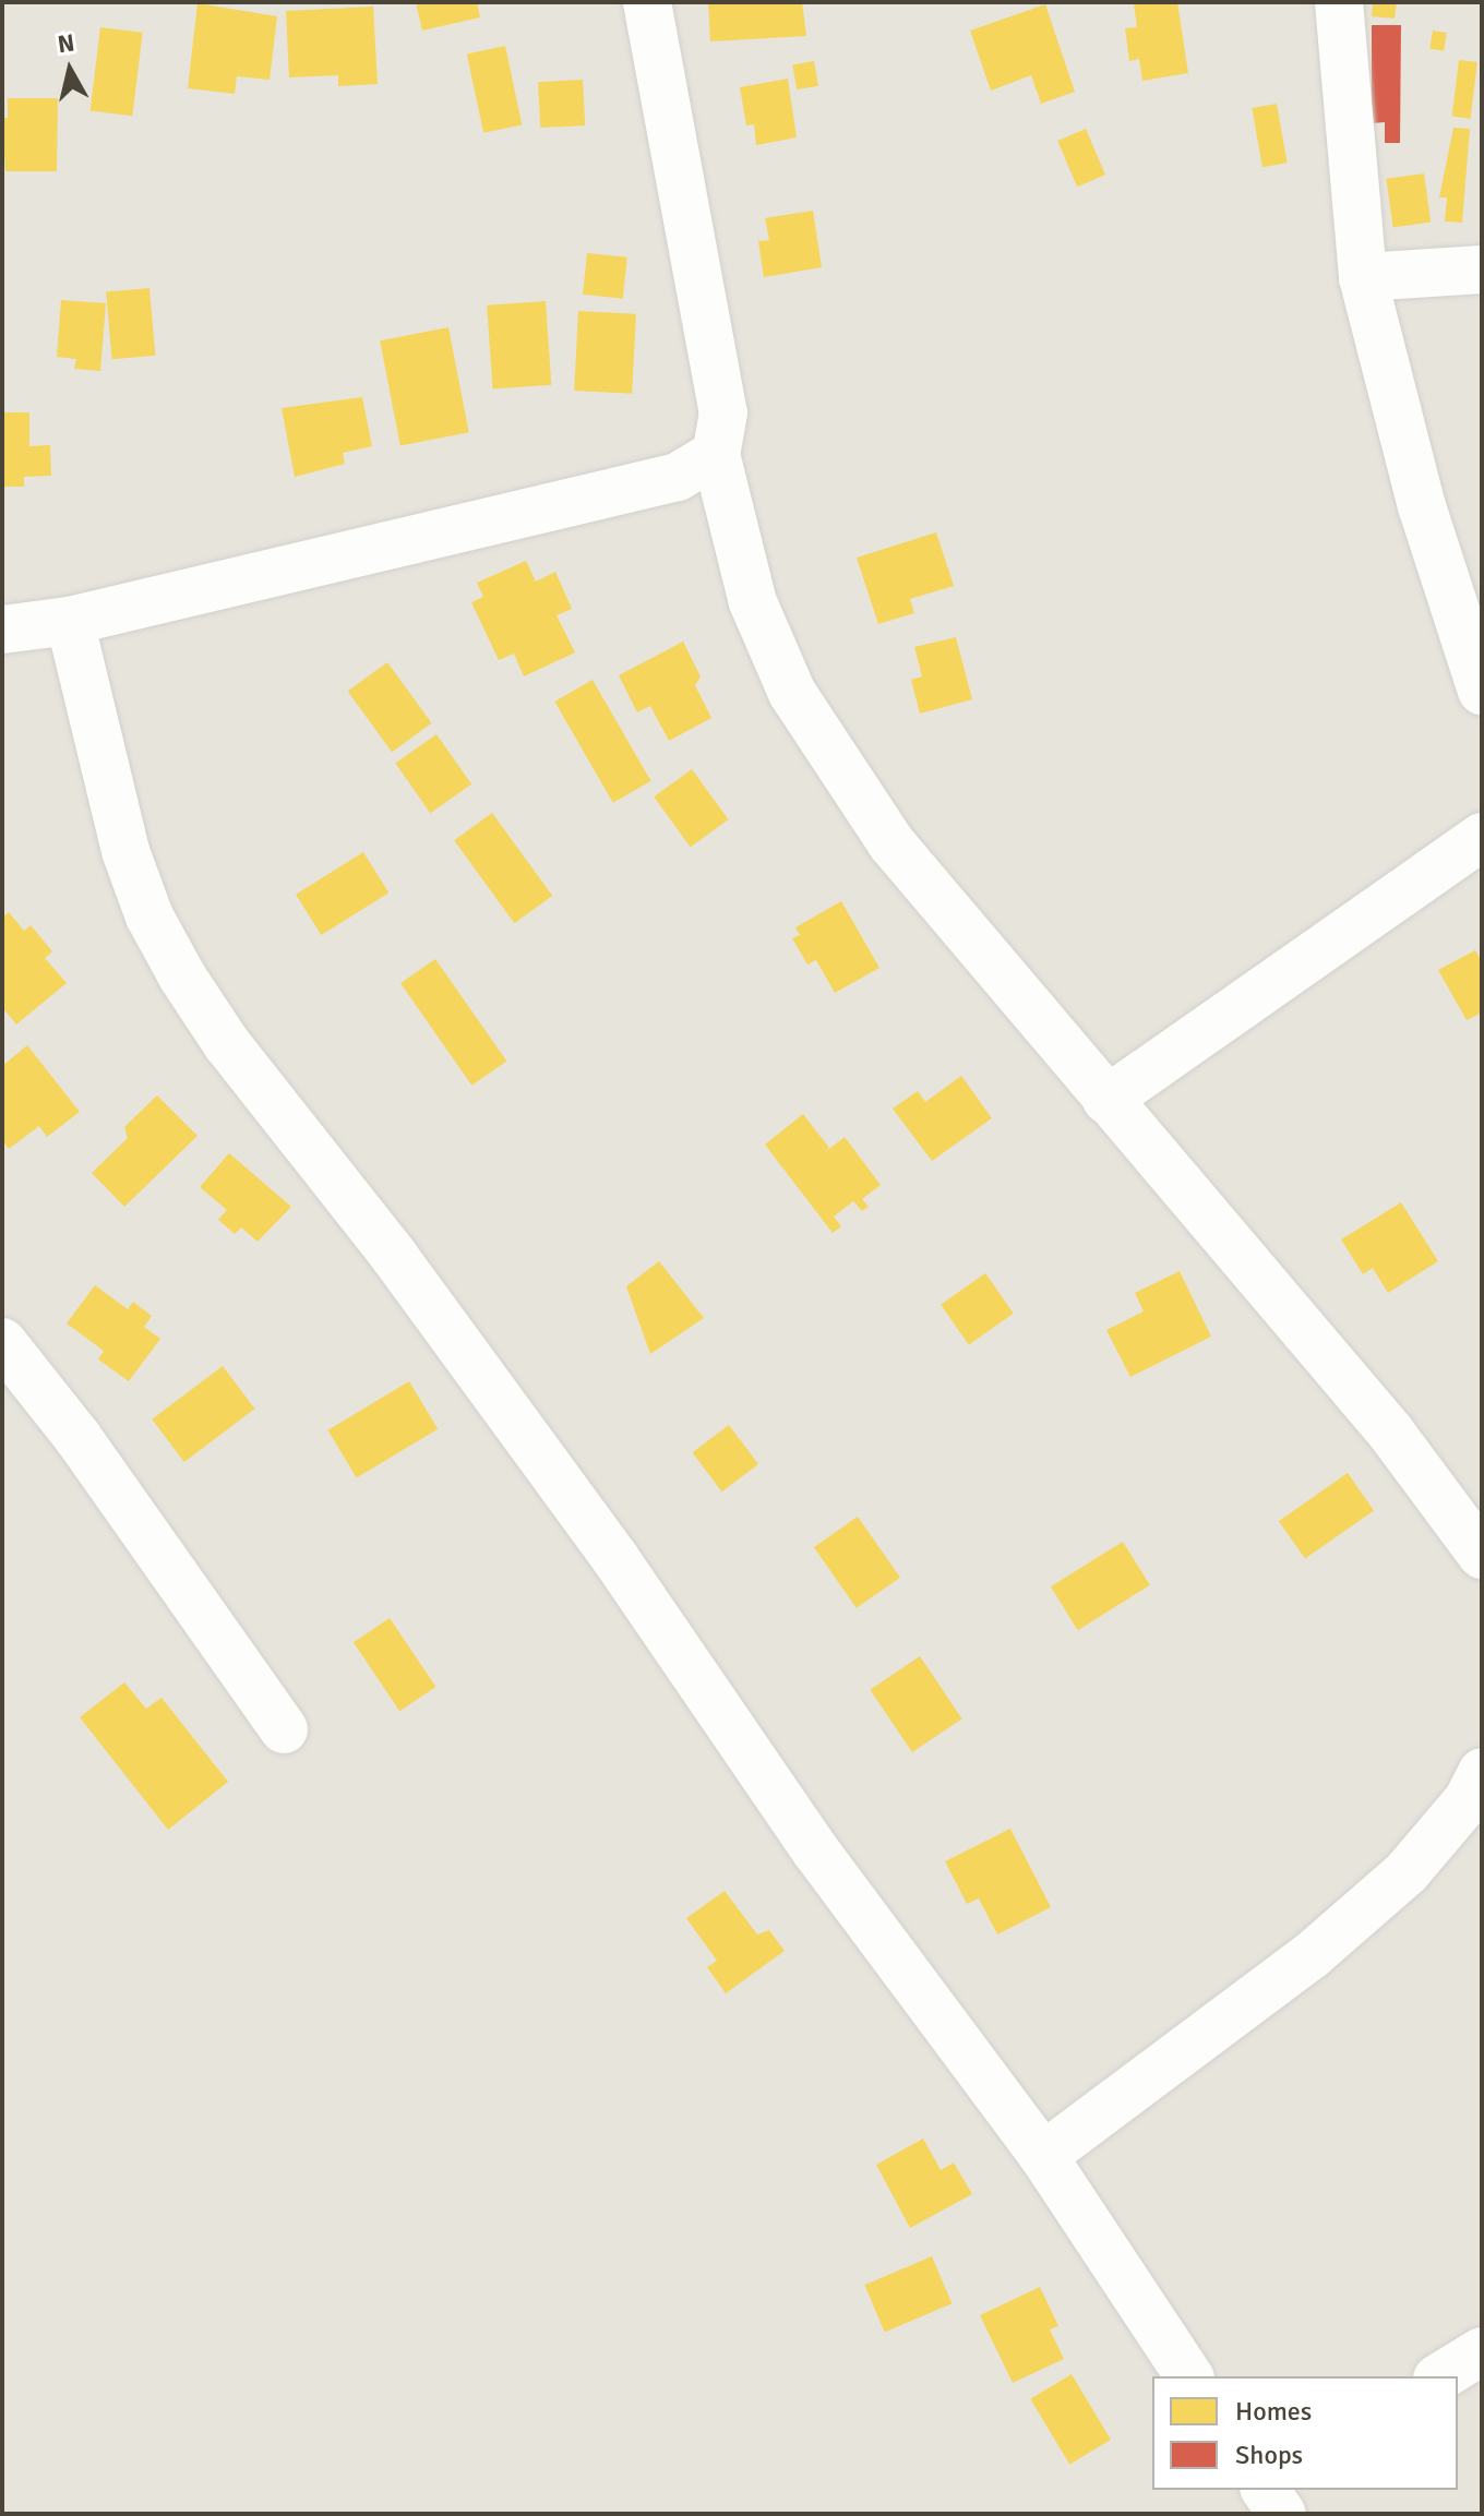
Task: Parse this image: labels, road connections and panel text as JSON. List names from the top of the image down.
{
  "legend": ["Homes", "Shops"],
  "north": "top"
}
